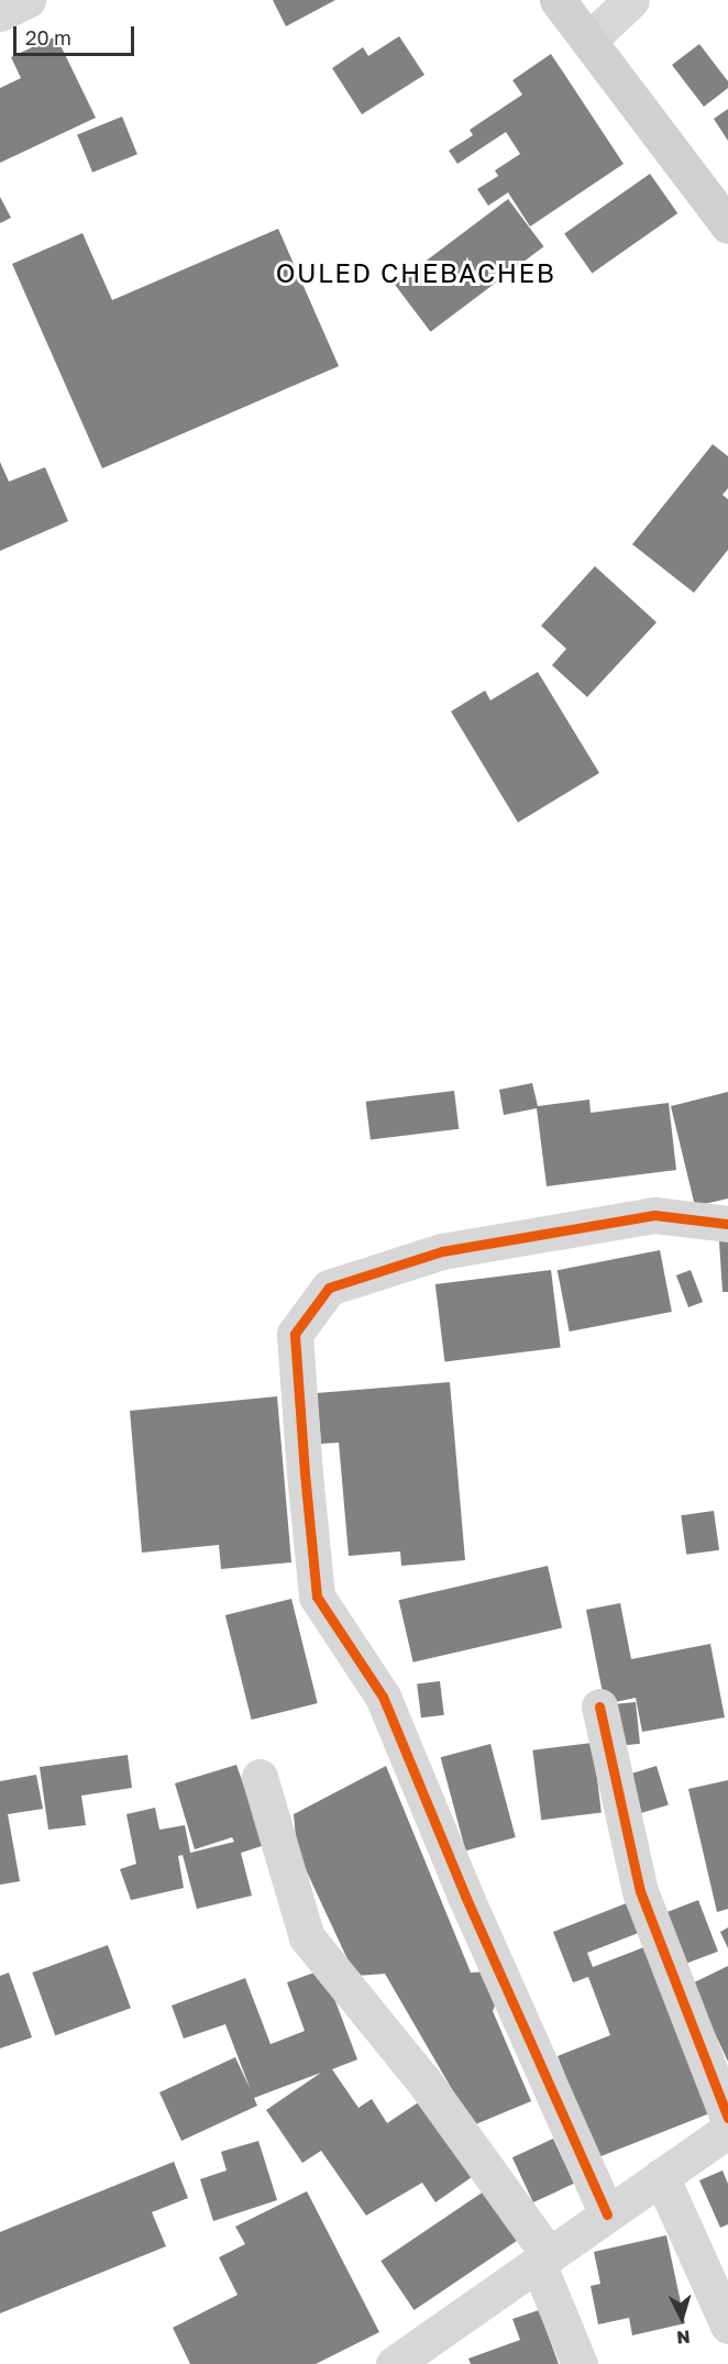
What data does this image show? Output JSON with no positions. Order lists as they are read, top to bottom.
{
  "districts": ["OULED CHEBACHEB"],
  "scale_bar": "20 m",
  "north": "bottom"
}
